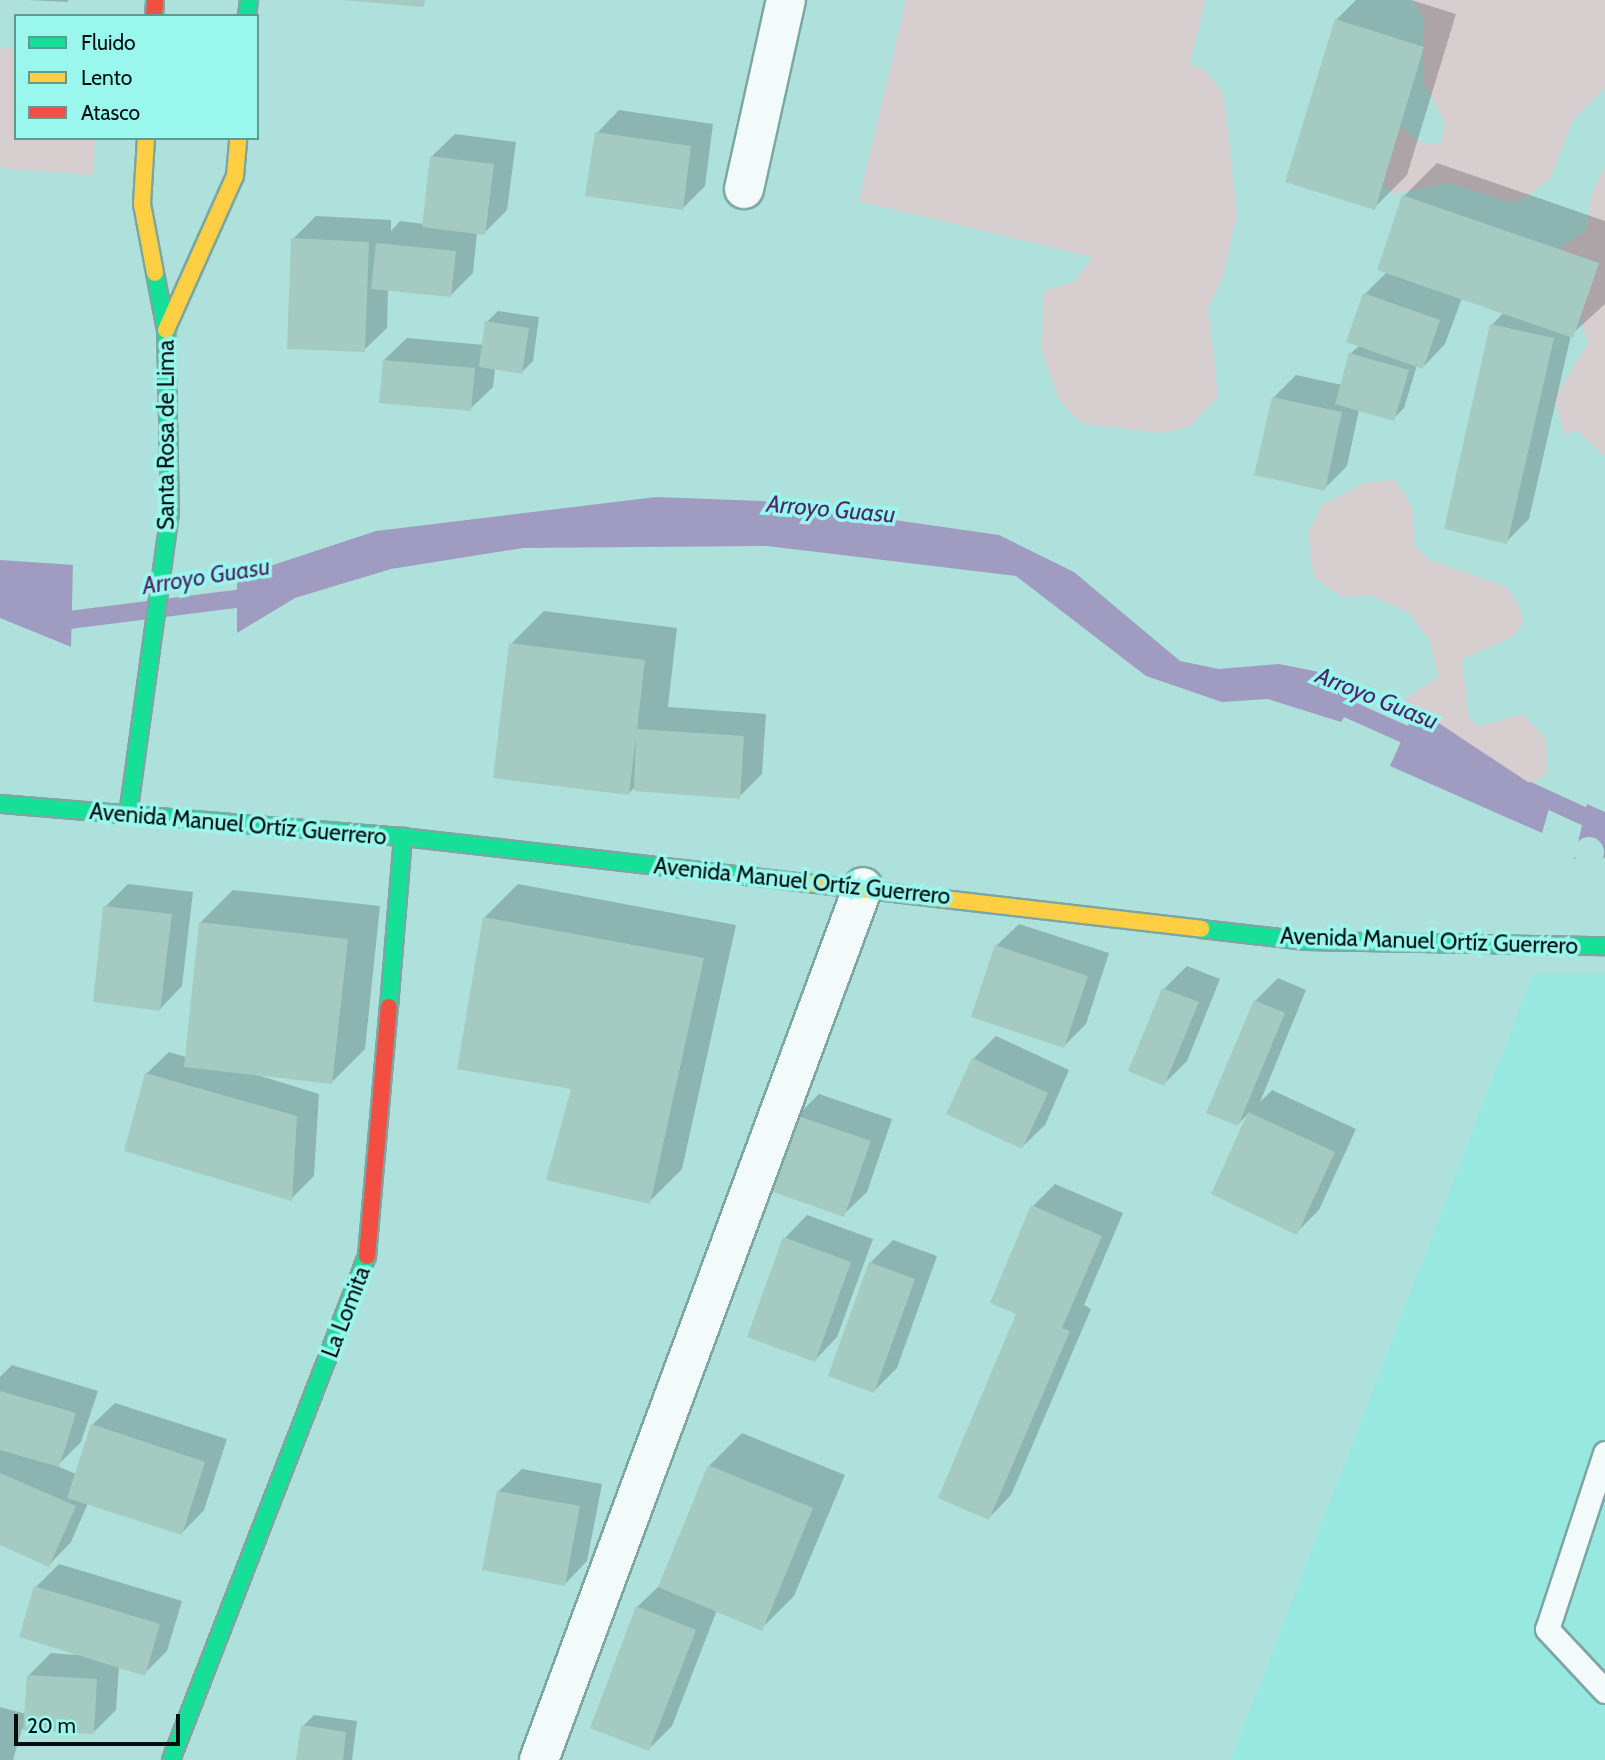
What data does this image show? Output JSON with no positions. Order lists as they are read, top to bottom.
{
  "streets": {
    "street": ["Santa Rosa de Lima", "Avenida Manuel Ortíz Guerrero", "La Lomita"]
  },
  "crossings": [
    ["Santa Rosa de Lima", "Avenida Manuel Ortíz Guerrero"],
    ["Avenida Manuel Ortíz Guerrero", "La Lomita"]
  ],
  "water": ["Arroyo Guasu"],
  "legend": ["Fluido", "Lento", "Atasco"],
  "scale_bar": "20 m"
}
